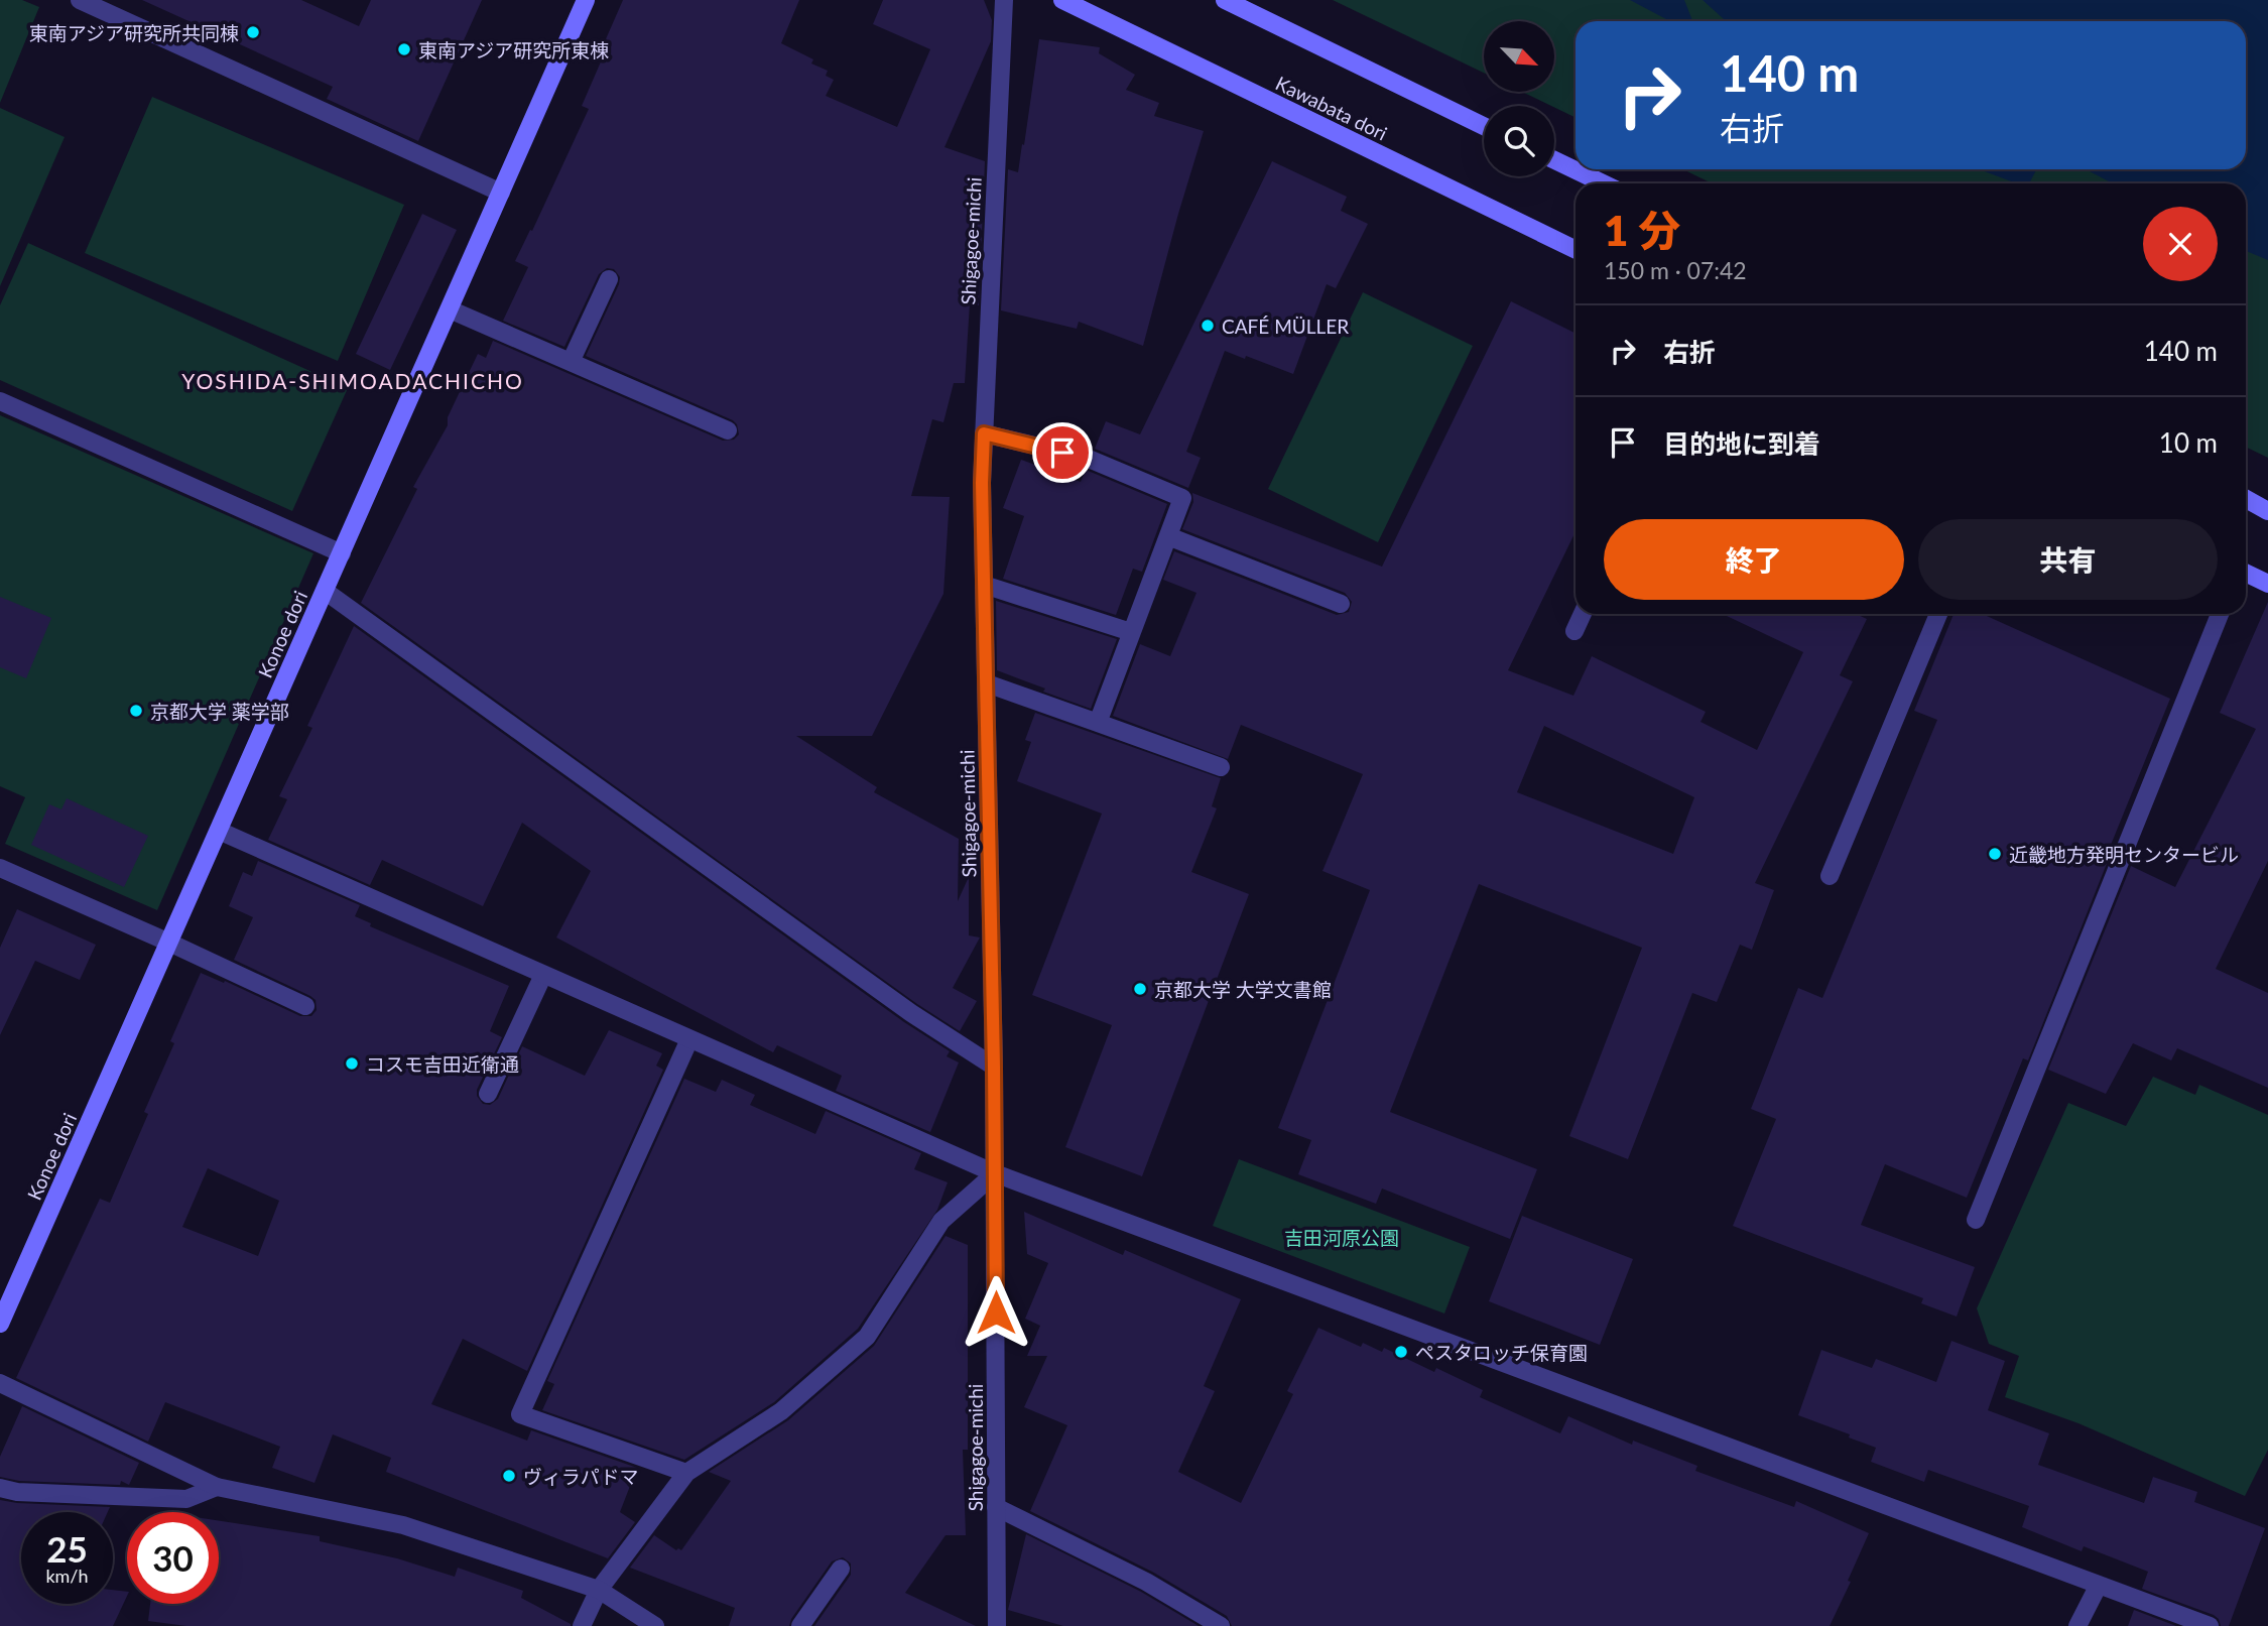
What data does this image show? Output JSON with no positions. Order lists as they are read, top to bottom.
{
  "streets": {
    "street": ["Kawabata dori", "Shigagoe-michi", "Konoe dori"]
  },
  "districts": ["YOSHIDA-SHIMOADACHICHO"],
  "parks": ["吉田河原公園"],
  "places": [
    "東南アジア研究所共同棟",
    "東南アジア研究所東棟",
    "CAFÉ MÜLLER",
    "京都大学 薬学部",
    "近畿地方発明センタービル",
    "京都大学 大学文書館",
    "コスモ吉田近衛通",
    "ペスタロッチ保育園",
    "ヴィラパドマ"
  ],
  "north": "bottom right",
  "page": {
    "turn": ["140 m", "右折"],
    "heading": ["1 分", "150 m · 07:42"],
    "list": [
      {
        "name": "右折",
        "value": "140 m"
      },
      {
        "name": "目的地に到着",
        "value": "10 m"
      }
    ],
    "buttons": ["終了", "共有"],
    "speed": "25 km/h",
    "limit": "30"
  }
}
